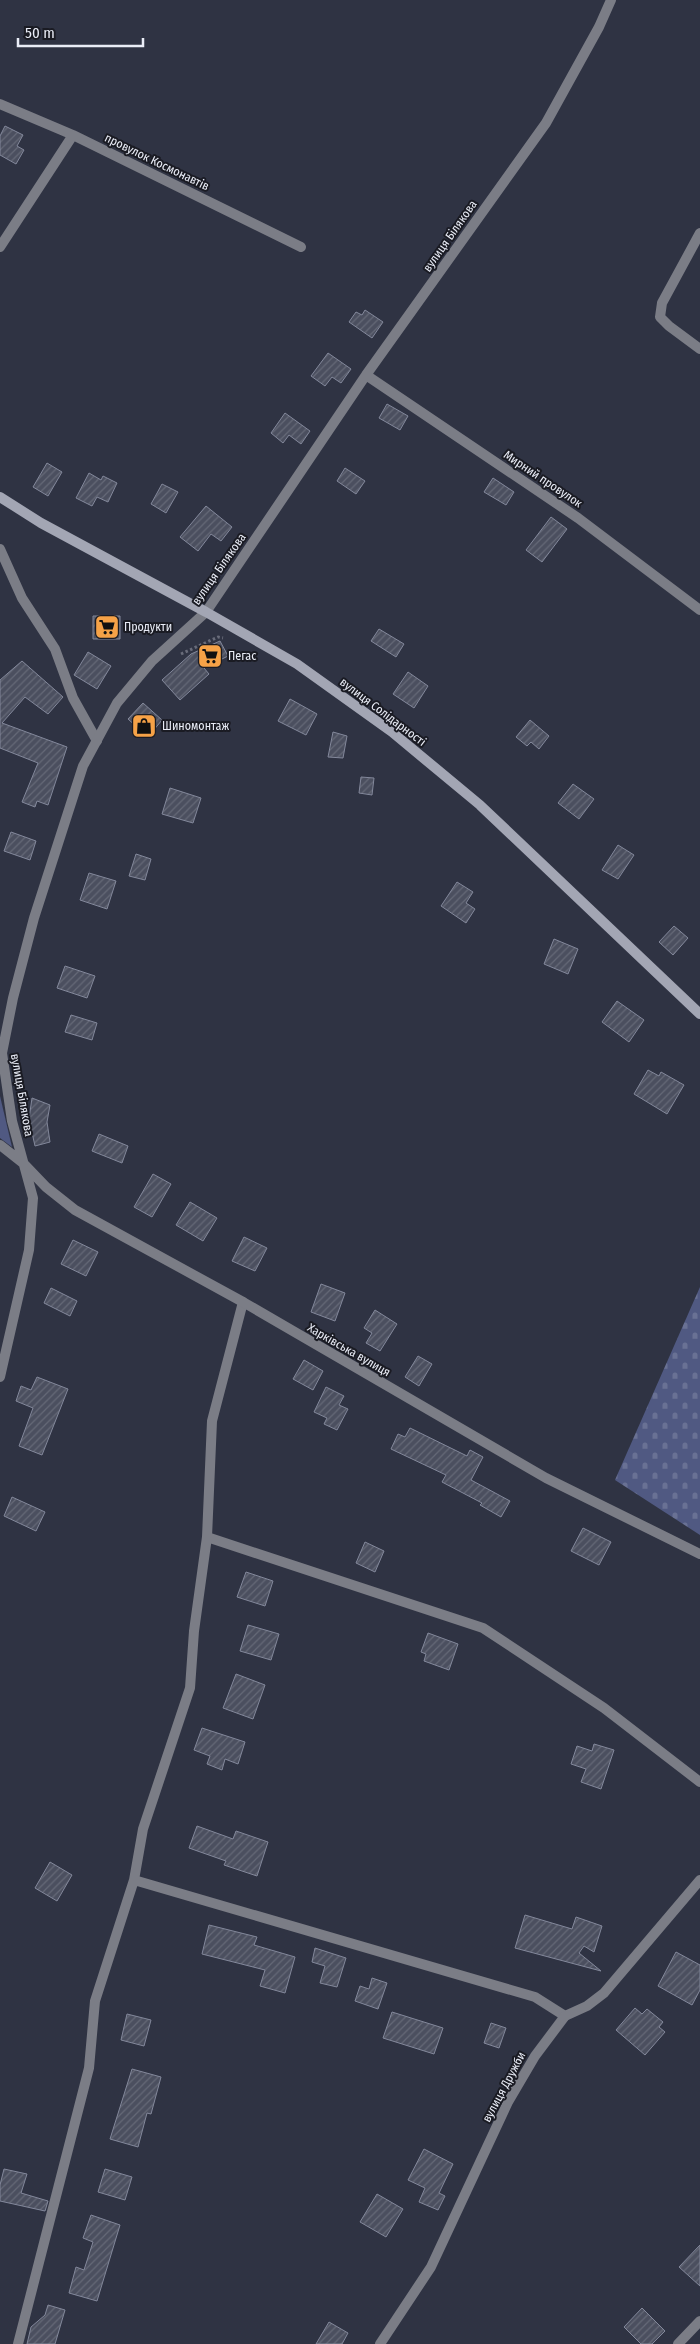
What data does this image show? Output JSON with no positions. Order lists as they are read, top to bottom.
{
  "streets": {
    "main road": ["вулиця Солідарності"],
    "street": [
      "провулок Космонавтів",
      "вулиця Білякова",
      "Мирний провулок",
      "Харківська вулиця",
      "вулиця Дружби"
    ]
  },
  "crossings": [
    ["вулиця Білякова", "Мирний провулок"],
    ["вулиця Білякова", "вулиця Солідарності"],
    ["вулиця Білякова", "Харківська вулиця"]
  ],
  "places": {
    "supermarket": ["Продукти", "Пегас"],
    "shop": ["Шиномонтаж"]
  },
  "scale_bar": "50 m"
}
